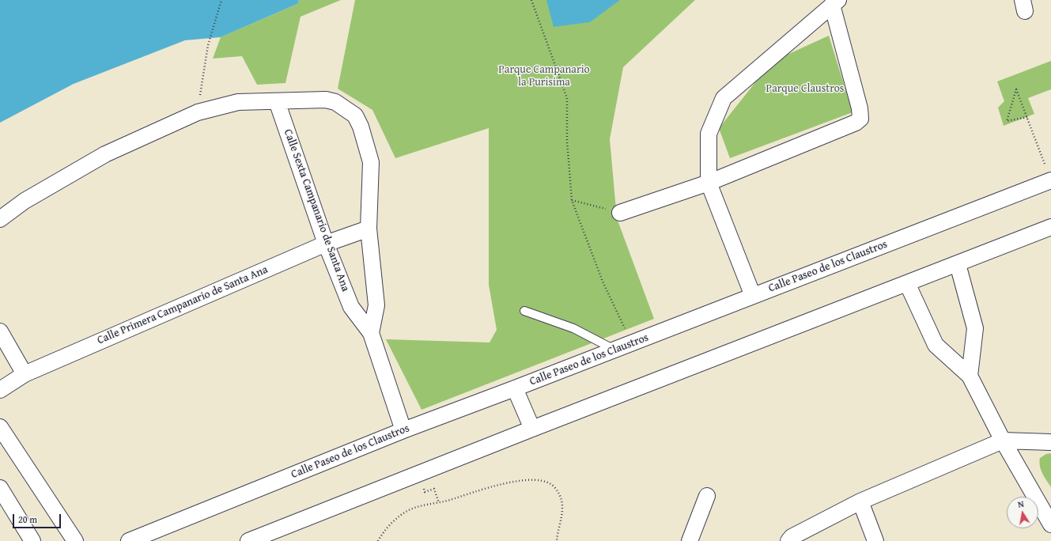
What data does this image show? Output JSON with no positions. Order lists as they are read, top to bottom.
{
  "streets": {
    "street": ["Calle Sexta Campanario de Santa Ana", "Calle Paseo de los Claustros", "Calle Primera Campanario de Santa Ana"]
  },
  "crossings": [
    ["Calle Sexta Campanario de Santa Ana", "Calle Primera Campanario de Santa Ana"]
  ],
  "parks": ["Parque Campanario la Purisima", "Parque Claustros"],
  "scale_bar": "20 m",
  "north": "top"
}
